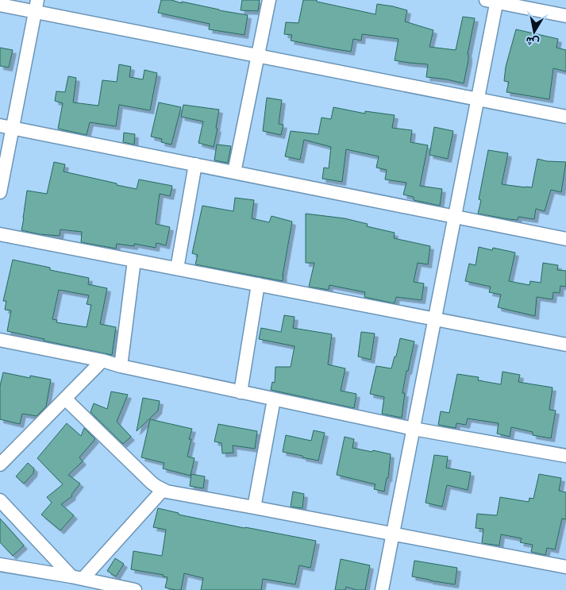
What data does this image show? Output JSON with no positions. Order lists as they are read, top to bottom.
{
  "north": "bottom"
}
